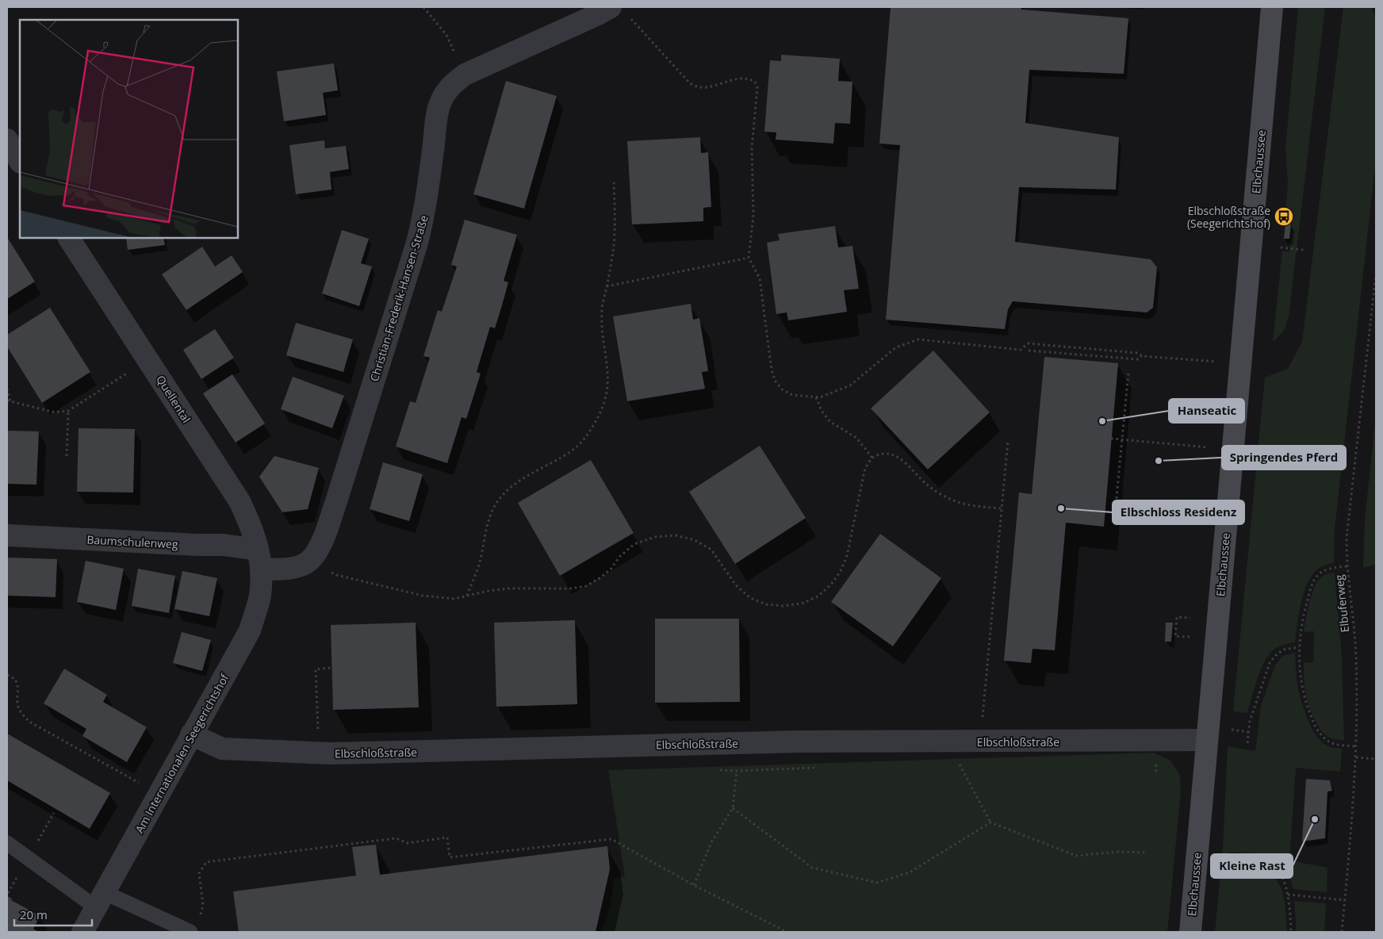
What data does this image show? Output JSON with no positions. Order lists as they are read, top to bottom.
{
  "streets": {
    "main road": ["Elbchaussee"],
    "street": [
      "Christian-Frederik-Hansen-Straße",
      "Quellental",
      "Baumschulenweg",
      "Elbschloßstraße",
      "Am Internationalen Seegerichtshof"
    ],
    "path": ["Elbuferweg"]
  },
  "crossings": [
    ["Elbchaussee", "Elbschloßstraße"],
    ["Christian-Frederik-Hansen-Straße", "Quellental"],
    ["Christian-Frederik-Hansen-Straße", "Baumschulenweg"],
    ["Christian-Frederik-Hansen-Straße", "Am Internationalen Seegerichtshof"],
    ["Quellental", "Baumschulenweg"],
    ["Quellental", "Am Internationalen Seegerichtshof"],
    ["Baumschulenweg", "Am Internationalen Seegerichtshof"],
    ["Elbschloßstraße", "Am Internationalen Seegerichtshof"]
  ],
  "places": {
    "bus stop": ["Elbschloßstraße (Seegerichtshof)"],
    "other": [
      "Hanseatic",
      "Springendes Pferd",
      "Elbschloss Residenz",
      "Kleine Rast"
    ]
  },
  "scale_bar": "20 m"
}
